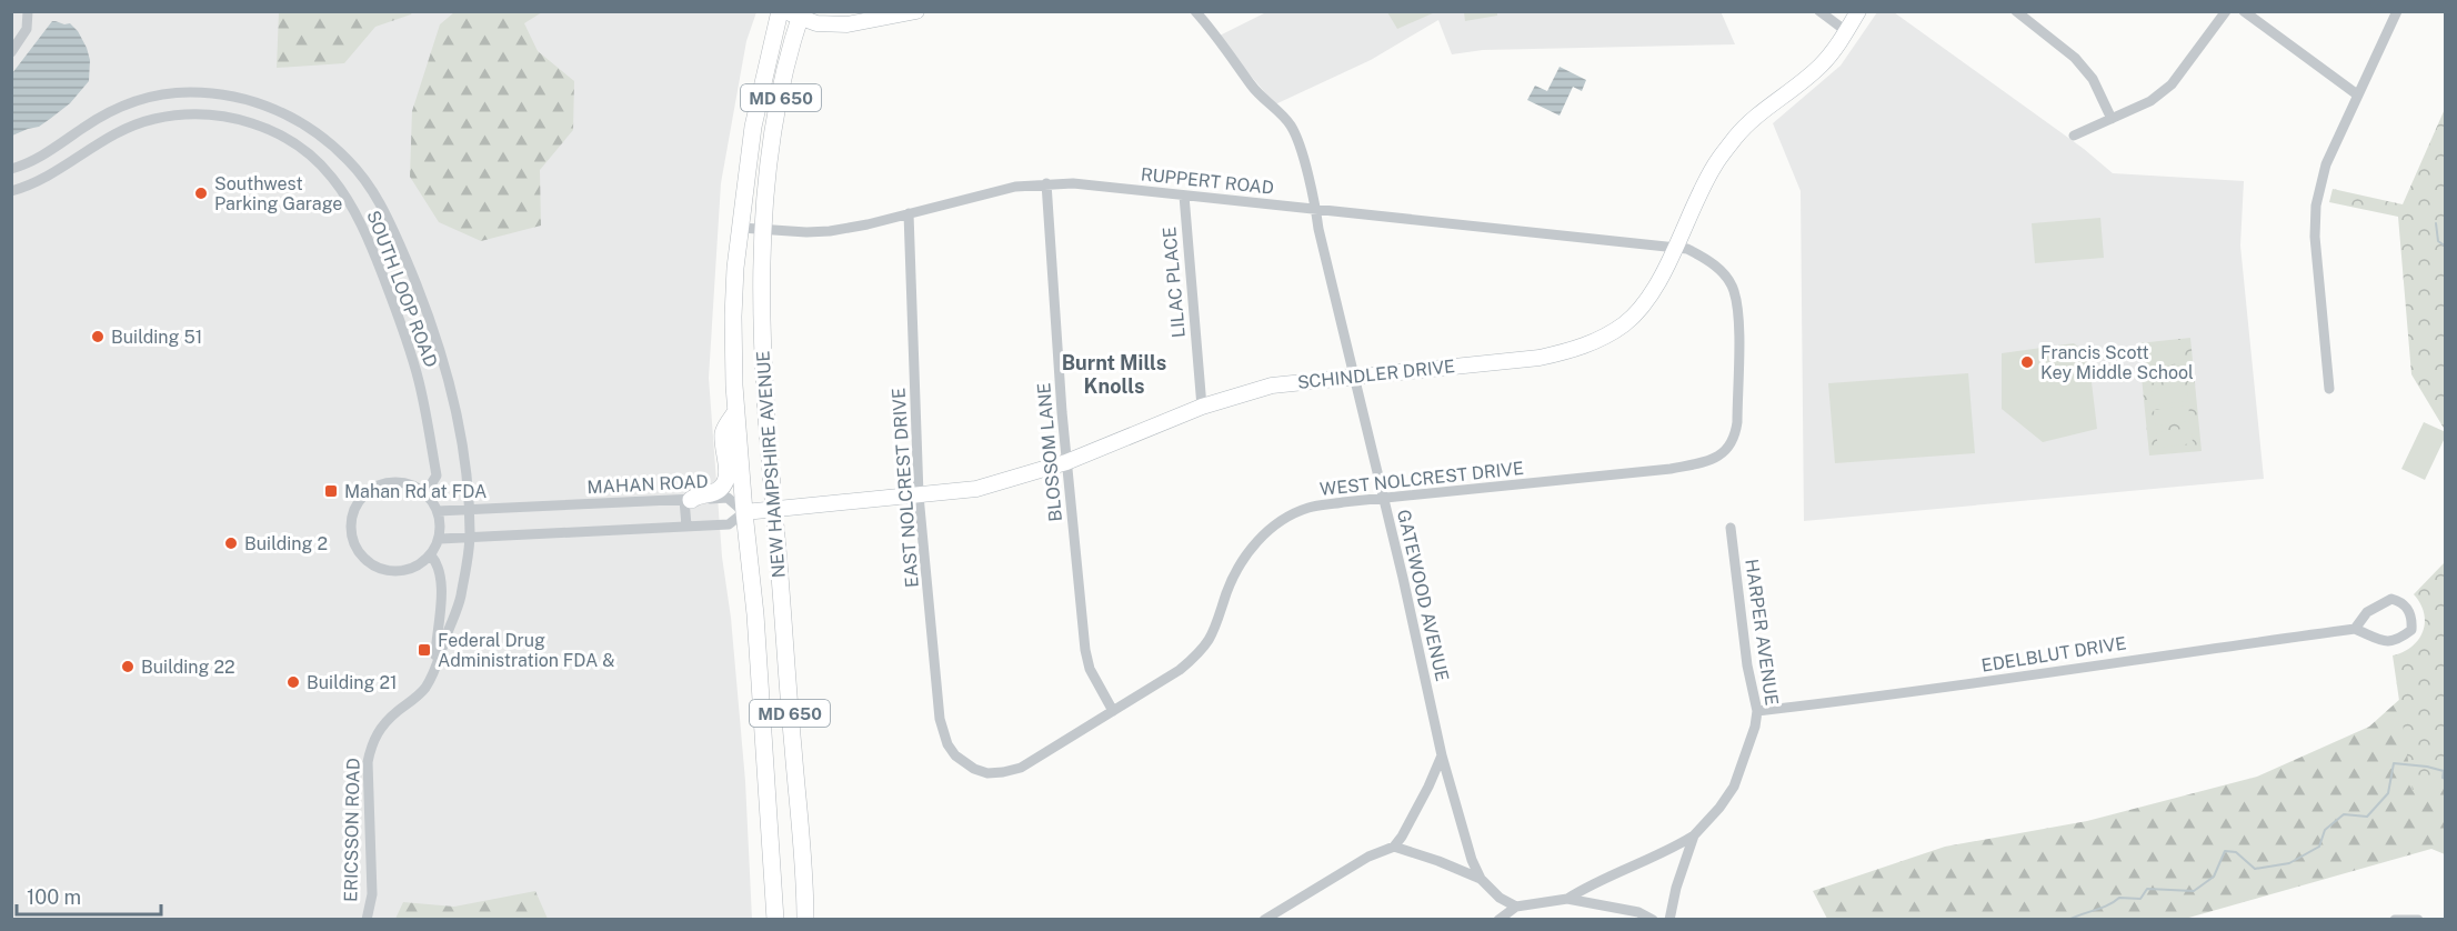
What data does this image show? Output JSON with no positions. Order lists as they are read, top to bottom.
{
  "streets": {
    "main road": ["MD 650", "NEW HAMPSHIRE AVENUE"],
    "street": [
      "RUPPERT ROAD",
      "LILAC PLACE",
      "SOUTH LOOP ROAD",
      "SCHINDLER DRIVE",
      "BLOSSOM LANE",
      "WEST NOLCREST DRIVE",
      "MAHAN ROAD",
      "EAST NOLCREST DRIVE",
      "GATEWOOD AVENUE",
      "HARPER AVENUE",
      "EDELBLUT DRIVE",
      "ERICSSON ROAD"
    ]
  },
  "crossings": [
    ["RUPPERT ROAD", "LILAC PLACE"],
    ["RUPPERT ROAD", "SCHINDLER DRIVE"],
    ["RUPPERT ROAD", "BLOSSOM LANE"],
    ["RUPPERT ROAD", "NEW HAMPSHIRE AVENUE"],
    ["RUPPERT ROAD", "WEST NOLCREST DRIVE"],
    ["RUPPERT ROAD", "EAST NOLCREST DRIVE"],
    ["RUPPERT ROAD", "GATEWOOD AVENUE"],
    ["LILAC PLACE", "SCHINDLER DRIVE"],
    ["SOUTH LOOP ROAD", "MAHAN ROAD"],
    ["SCHINDLER DRIVE", "BLOSSOM LANE"],
    ["SCHINDLER DRIVE", "NEW HAMPSHIRE AVENUE"],
    ["SCHINDLER DRIVE", "WEST NOLCREST DRIVE"],
    ["SCHINDLER DRIVE", "MAHAN ROAD"],
    ["SCHINDLER DRIVE", "EAST NOLCREST DRIVE"],
    ["SCHINDLER DRIVE", "GATEWOOD AVENUE"],
    ["BLOSSOM LANE", "WEST NOLCREST DRIVE"],
    ["NEW HAMPSHIRE AVENUE", "MAHAN ROAD"],
    ["WEST NOLCREST DRIVE", "EAST NOLCREST DRIVE"],
    ["WEST NOLCREST DRIVE", "GATEWOOD AVENUE"],
    ["HARPER AVENUE", "EDELBLUT DRIVE"]
  ],
  "districts": ["Burnt Mills Knolls"],
  "places": {
    "other": [
      "Southwest Parking Garage",
      "Building 51",
      "Francis Scott Key Middle School",
      "Building 2",
      "Building 22",
      "Building 21"
    ],
    "transit": ["Mahan Rd at FDA", "Federal Drug Administration FDA &"]
  },
  "scale_bar": "100 m"
}
